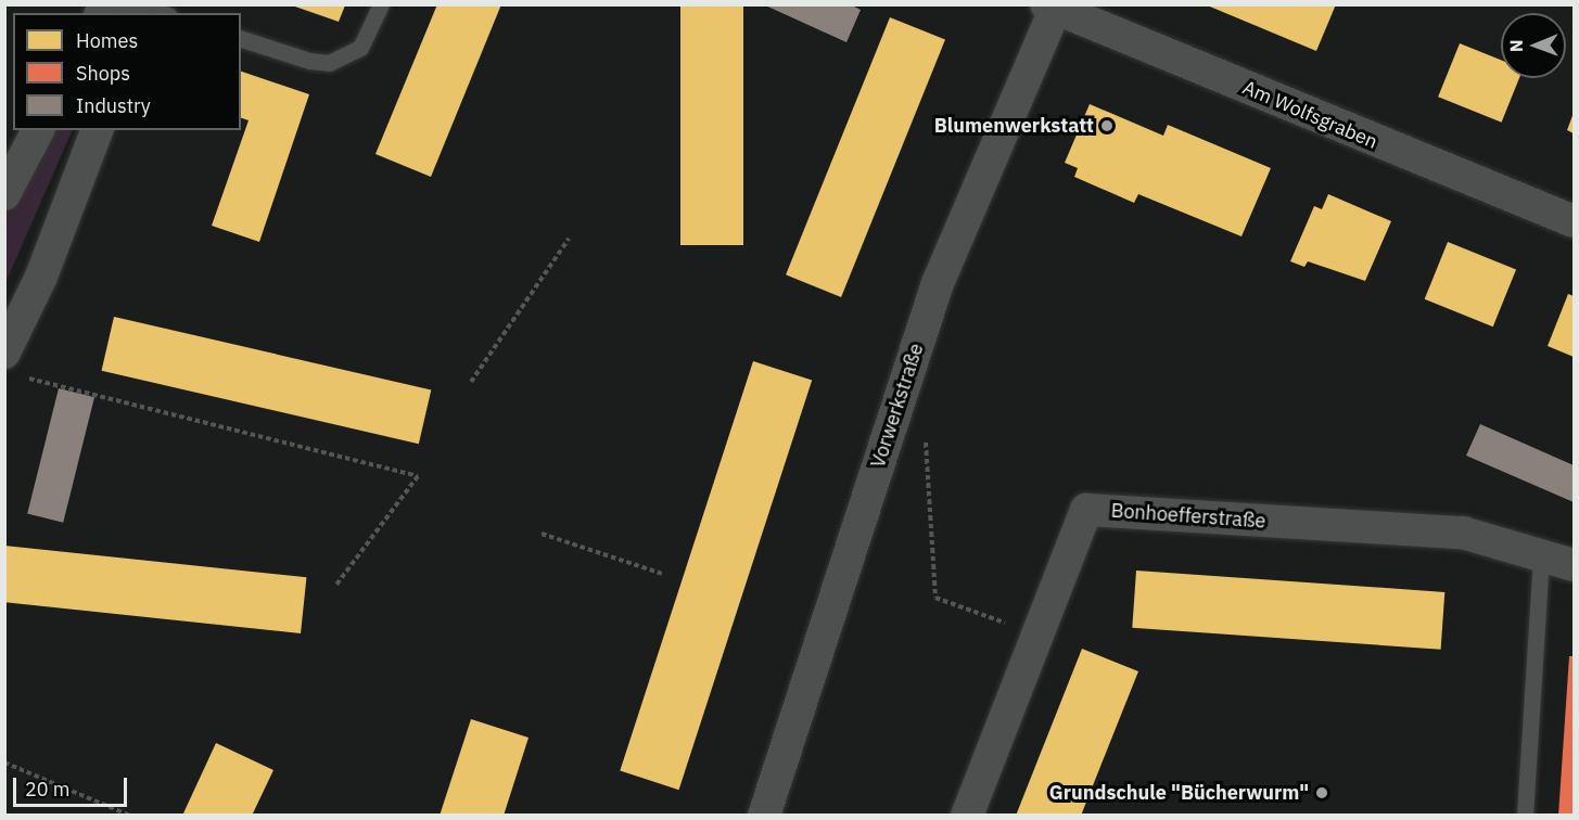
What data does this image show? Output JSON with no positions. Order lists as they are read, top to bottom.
{
  "streets": {
    "street": ["Am Wolfsgraben", "Vorwerkstraße", "Bonhoefferstraße"]
  },
  "crossings": [
    ["Am Wolfsgraben", "Vorwerkstraße"]
  ],
  "places": ["Blumenwerkstatt", "Grundschule \"Bücherwurm\""],
  "legend": ["Homes", "Shops", "Industry"],
  "scale_bar": "20 m",
  "north": "left"
}
